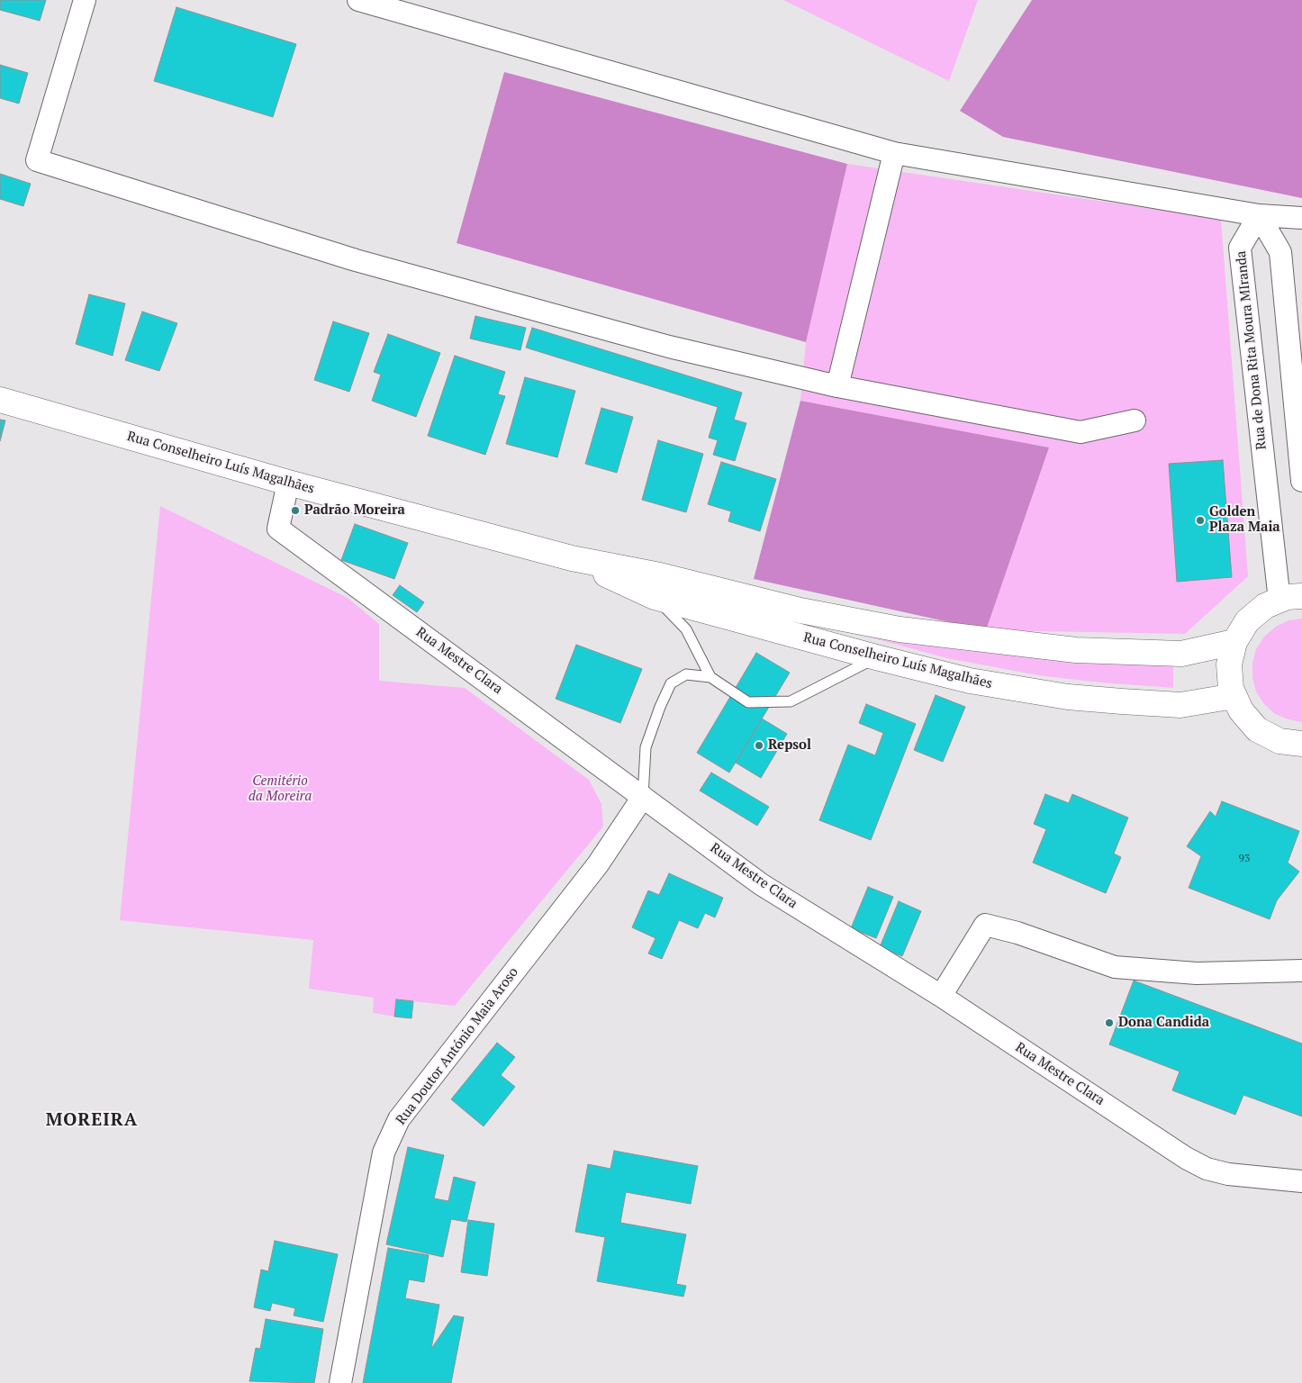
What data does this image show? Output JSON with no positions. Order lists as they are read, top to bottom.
{
  "streets": {
    "main road": ["Rua Conselheiro Luís Magalhães"],
    "street": ["Rua de Dona Rita Moura MIranda", "Rua Mestre Clara", "Rua Doutor António Maia Aroso"]
  },
  "crossings": [
    ["Rua Conselheiro Luís Magalhães", "Rua Mestre Clara"],
    ["Rua Mestre Clara", "Rua Doutor António Maia Aroso"]
  ],
  "districts": ["MOREIRA"],
  "parks": ["Cemitério da Moreira"],
  "places": [
    "Padrão Moreira",
    "Golden Plaza Maia",
    "Repsol",
    "Dona Candida"
  ],
  "house_numbers": ["93"]
}
